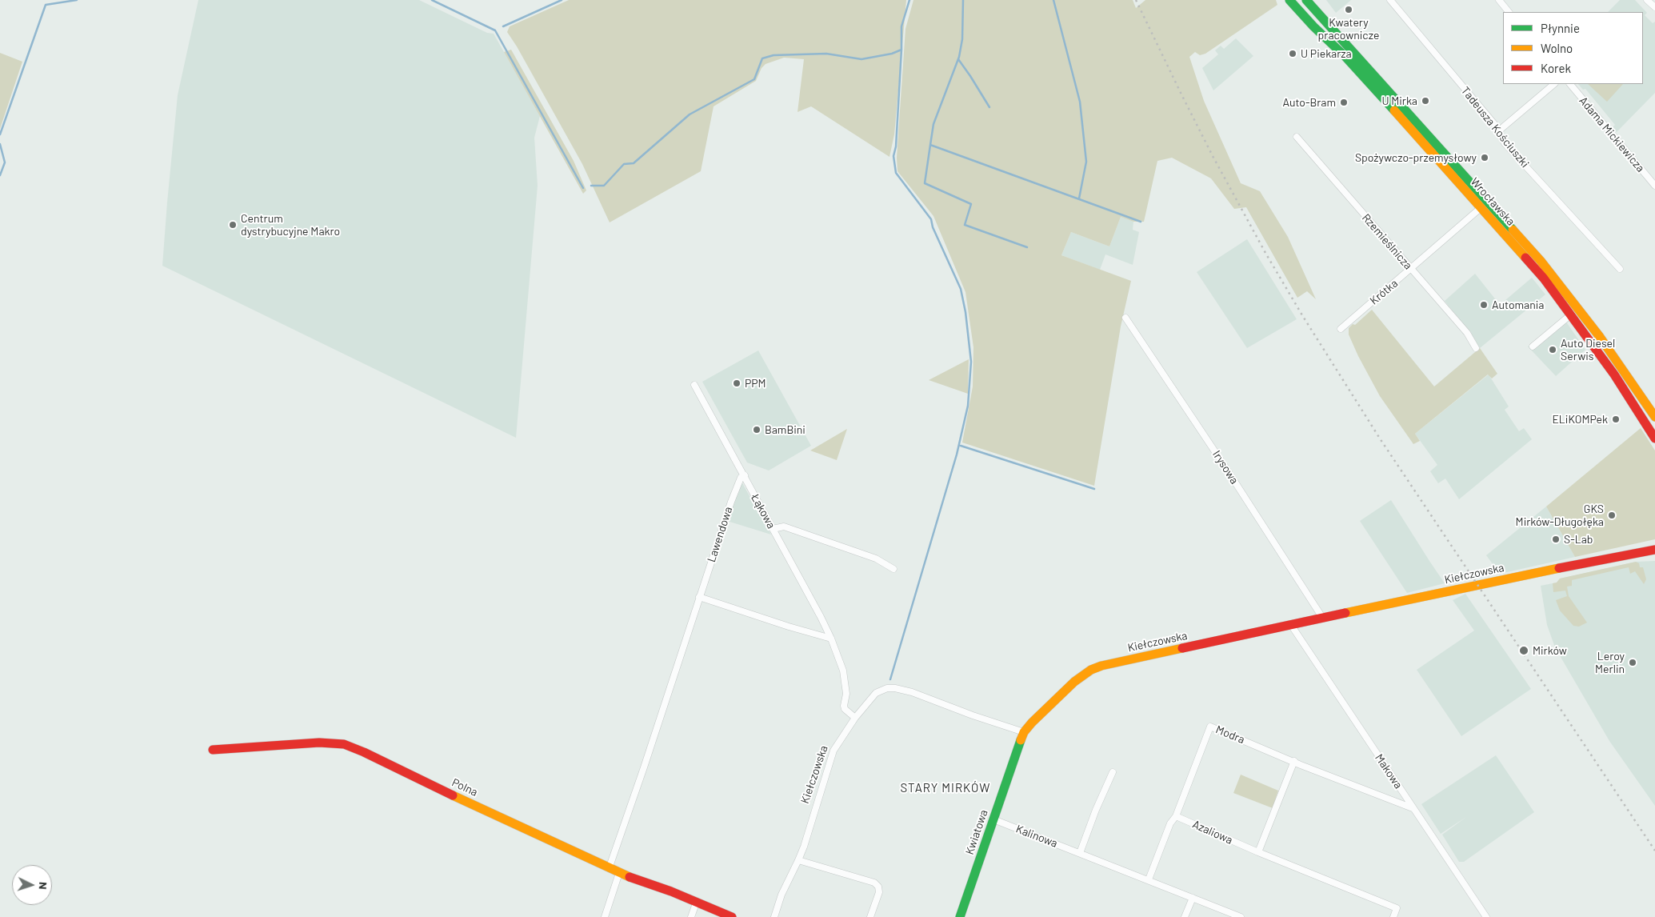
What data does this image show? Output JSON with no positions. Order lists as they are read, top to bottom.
{
  "streets": {
    "street": [
      "Tadeusza Kościuszki",
      "Adama Mickiewicza",
      "Wrocławska",
      "Rzemieślnicza",
      "Krótka",
      "Irysowa",
      "Łąkowa",
      "Lawendowa",
      "Kiełczowska",
      "Modra",
      "Makowa",
      "Polna",
      "Kwiatowa",
      "Azaliowa",
      "Kalinowa"
    ]
  },
  "crossings": [
    ["Wrocławska", "Krótka"],
    ["Rzemieślnicza", "Krótka"],
    ["Irysowa", "Kiełczowska"],
    ["Łąkowa", "Lawendowa"],
    ["Łąkowa", "Kiełczowska"],
    ["Lawendowa", "Polna"],
    ["Kiełczowska", "Makowa"],
    ["Kiełczowska", "Kwiatowa"],
    ["Modra", "Makowa"],
    ["Modra", "Azaliowa"],
    ["Kwiatowa", "Kalinowa"]
  ],
  "districts": ["STARY MIRKÓW"],
  "places": [
    "Kwatery pracownicze",
    "U Piekarza",
    "U Mirka",
    "Auto-Bram",
    "Spożywczo-przemysłowy",
    "Centrum dystrybucyjne Makro",
    "Automania",
    "Auto Diesel Serwis",
    "PPM",
    "ELiKOMPek",
    "BamBini",
    "GKS Mirków-Długołęka",
    "S-Lab",
    "Mirków",
    "Leroy Merlin"
  ],
  "legend": ["Płynnie", "Wolno", "Korek"],
  "north": "right"
}
